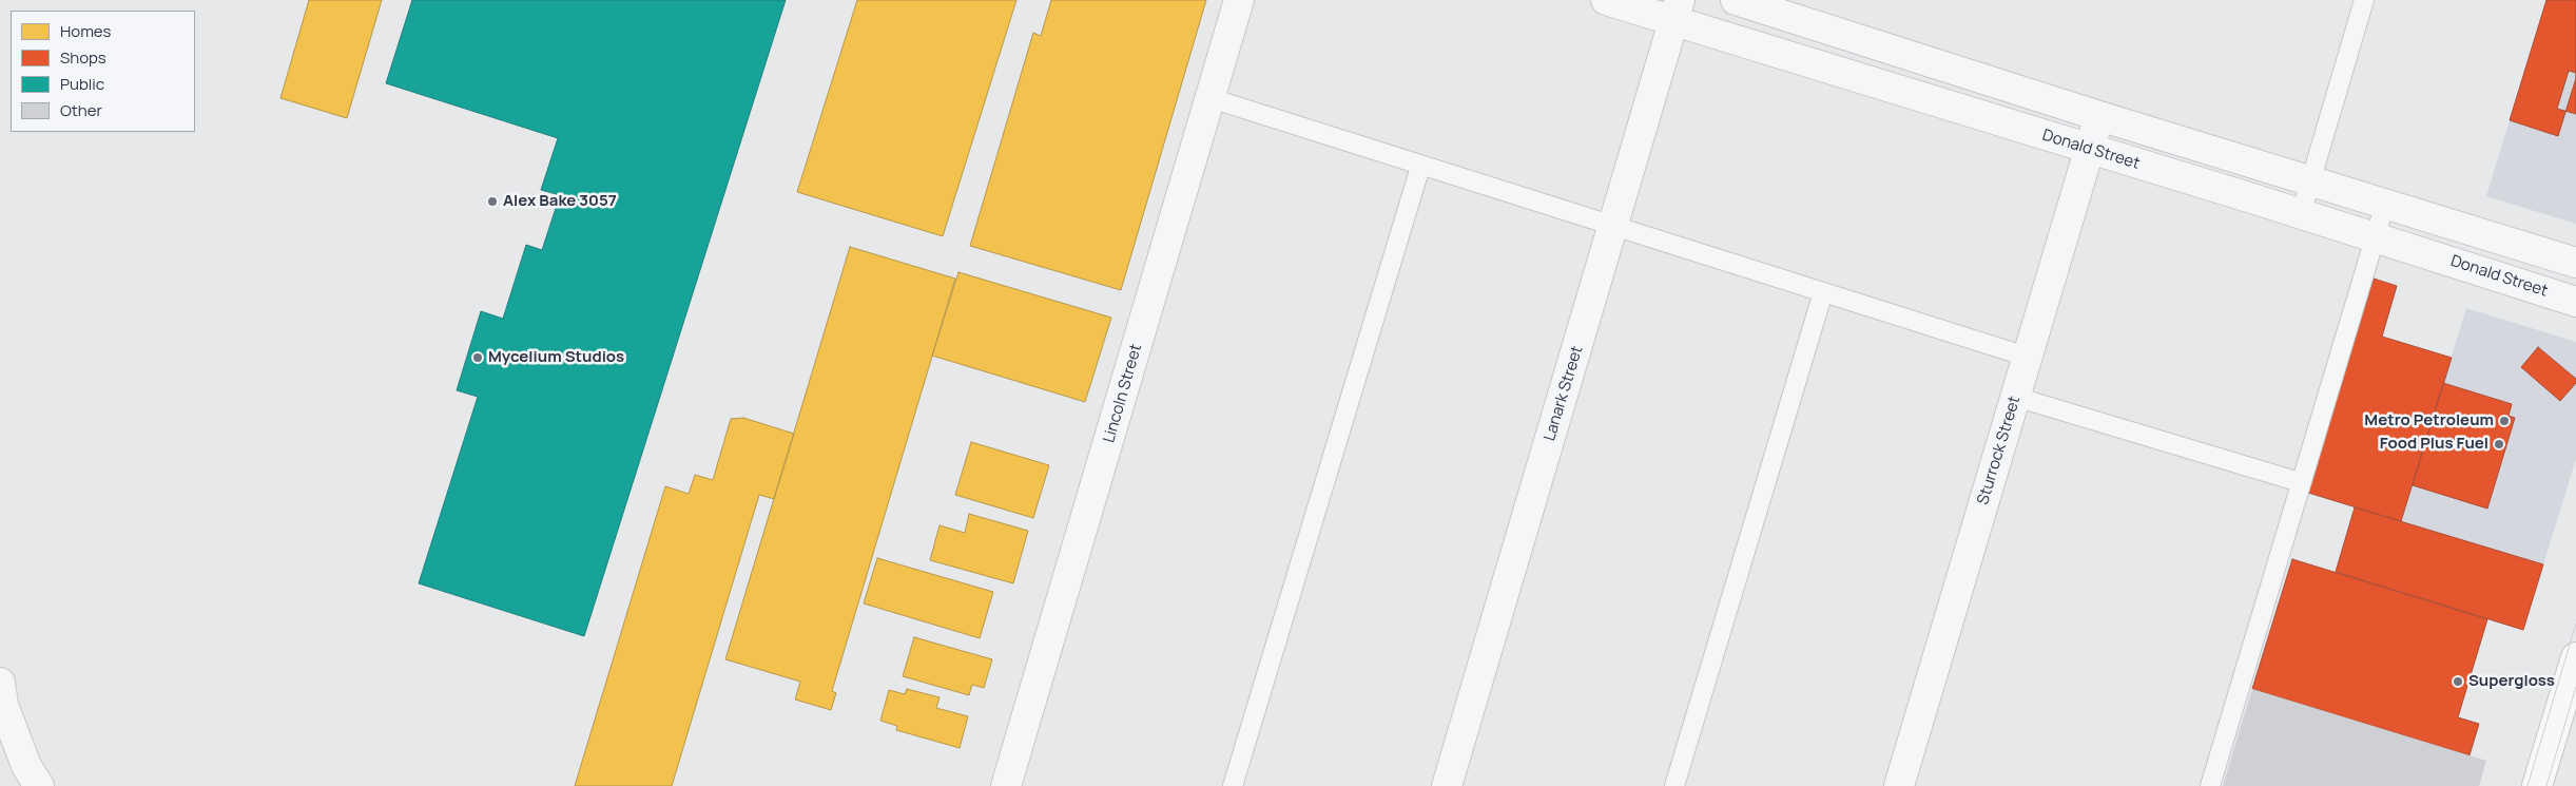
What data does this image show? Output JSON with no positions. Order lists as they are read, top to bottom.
{
  "streets": {
    "street": [
      "Donald Street",
      "Lincoln Street",
      "Lanark Street",
      "Sturrock Street"
    ]
  },
  "crossings": [
    ["Donald Street", "Lanark Street"],
    ["Donald Street", "Sturrock Street"]
  ],
  "places": [
    "Alex Bake 3057",
    "Mycelium Studios",
    "Metro Petroleum",
    "Food Plus Fuel",
    "Supergloss"
  ],
  "legend": [
    "Homes",
    "Shops",
    "Public",
    "Other"
  ]
}
